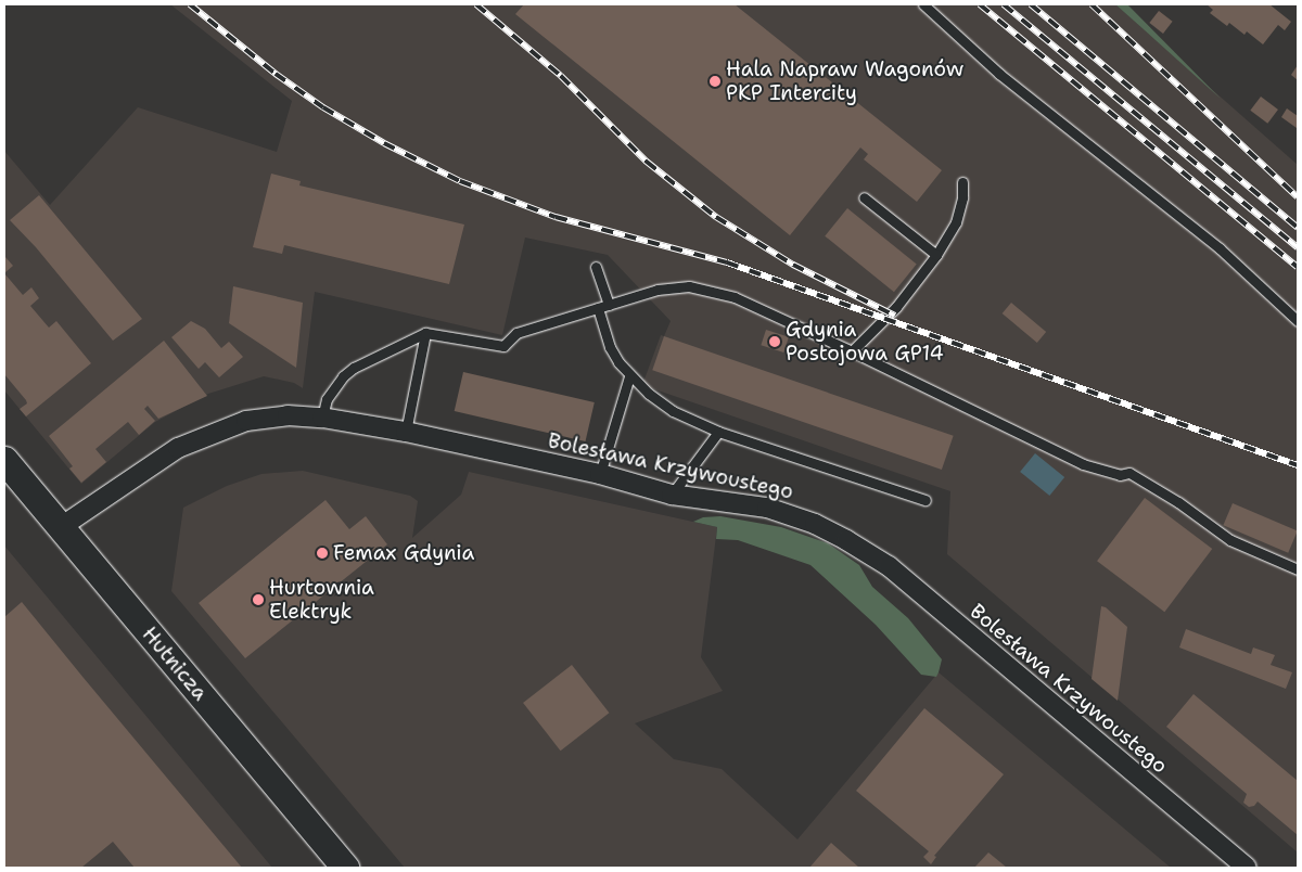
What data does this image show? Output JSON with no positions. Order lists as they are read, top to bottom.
{
  "streets": {
    "main road": ["Hutnicza"],
    "street": ["Bolesława Krzywoustego"]
  },
  "crossings": [
    ["Bolesława Krzywoustego", "Hutnicza"]
  ],
  "places": [
    "Hala Napraw Wagonów PKP Intercity",
    "Gdynia Postojowa GP14",
    "Femax Gdynia",
    "Hurtownia Elektryk"
  ]
}
